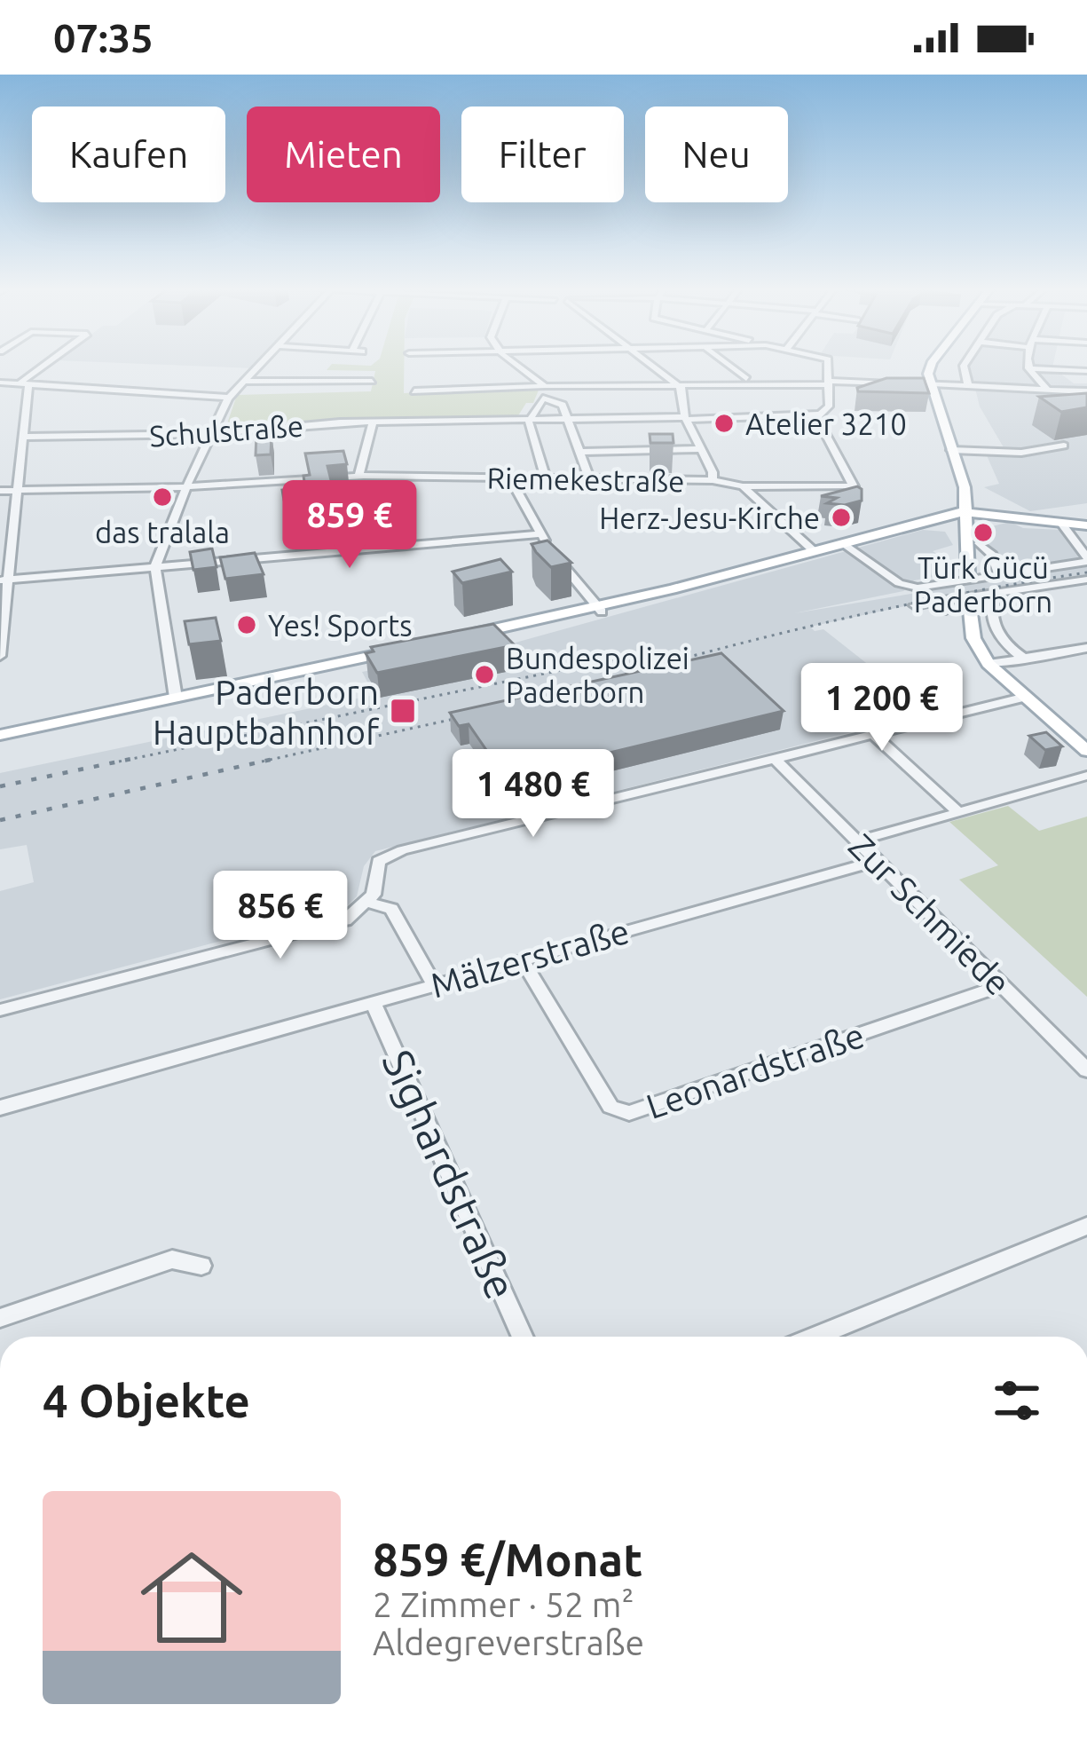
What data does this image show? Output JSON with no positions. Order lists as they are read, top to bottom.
{
  "streets": {
    "street": [
      "Schulstraße",
      "Riemekestraße",
      "Zur Schmiede",
      "Mälzerstraße",
      "Leonardstraße",
      "Sighardstraße"
    ]
  },
  "crossings": [
    ["Schulstraße", "Riemekestraße"],
    ["Zur Schmiede", "Mälzerstraße"],
    ["Zur Schmiede", "Leonardstraße"],
    ["Mälzerstraße", "Leonardstraße"],
    ["Mälzerstraße", "Sighardstraße"]
  ],
  "places": {
    "other": [
      "Atelier 3210",
      "das tralala",
      "Herz-Jesu-Kirche",
      "Türk Gücü Paderborn",
      "Yes! Sports",
      "Bundespolizei Paderborn"
    ],
    "transit": ["Paderborn Hauptbahnhof"]
  },
  "page": {
    "status": "07:35",
    "chip": [
      "Kaufen",
      "Mieten",
      "Filter",
      "Neu"
    ],
    "price": [
      "859 €",
      "1 200 €",
      "1 480 €",
      "856 €"
    ],
    "heading": "4 Objekte",
    "list": [
      {
        "name": "859 €/Monat",
        "note": "2 Zimmer · 52 m² · Aldegreverstraße"
      }
    ]
  }
}
